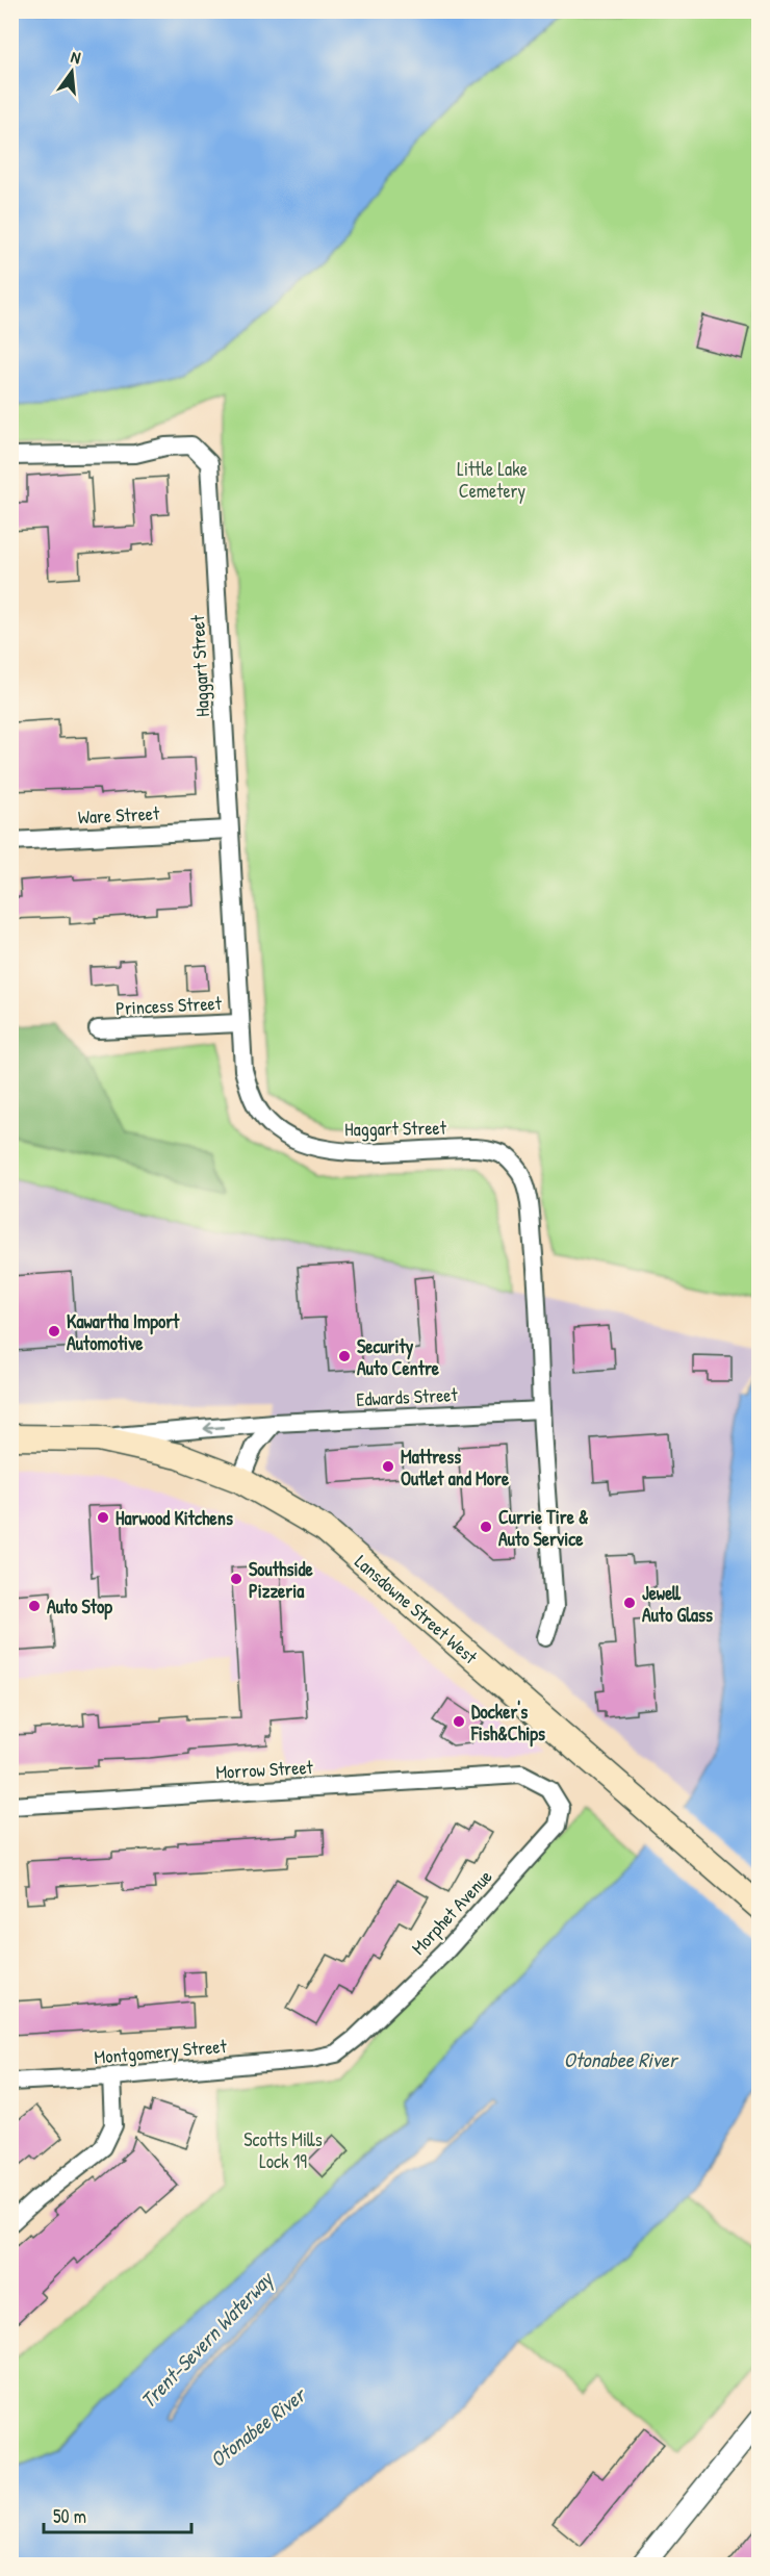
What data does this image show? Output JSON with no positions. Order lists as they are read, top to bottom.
{
  "streets": {
    "main road": ["Lansdowne Street West"],
    "street": [
      "Haggart Street",
      "Ware Street",
      "Princess Street",
      "Edwards Street",
      "Morrow Street",
      "Morphet Avenue",
      "Montgomery Street"
    ]
  },
  "crossings": [
    ["Haggart Street", "Ware Street"],
    ["Haggart Street", "Princess Street"],
    ["Haggart Street", "Edwards Street"],
    ["Edwards Street", "Lansdowne Street West"],
    ["Morrow Street", "Morphet Avenue"],
    ["Morphet Avenue", "Montgomery Street"]
  ],
  "one_way": ["Edwards Street"],
  "water": ["Otonabee River", "Trent–Severn Waterway"],
  "parks": ["Little Lake Cemetery", "Scotts Mills Lock 19"],
  "places": [
    "Kawartha Import Automotive",
    "Security Auto Centre",
    "Mattress Outlet and More",
    "Harwood Kitchens",
    "Currie Tire & Auto Service",
    "Southside Pizzeria",
    "Jewell Auto Glass",
    "Auto Stop",
    "Docker's Fish&Chips"
  ],
  "scale_bar": "50 m",
  "north": "top"
}
